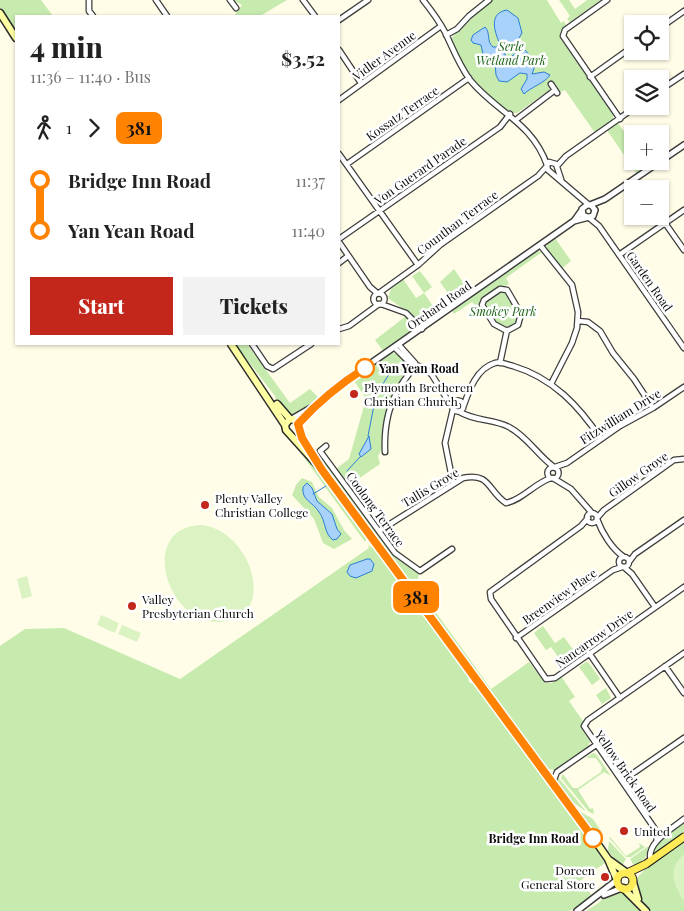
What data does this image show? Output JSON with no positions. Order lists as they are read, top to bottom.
{
  "streets": {
    "street": [
      "Vidler Avenue",
      "Kossatz Terrace",
      "Von Guerard Parade",
      "Counthan Terrace",
      "Garden Road",
      "Orchard Road",
      "Fitzwilliam Drive",
      "Gillow Grove",
      "Tallis Grove",
      "Coolong Terrace",
      "Breenview Place",
      "Nancarrow Drive",
      "Yellow Brick Road"
    ]
  },
  "crossings": [
    ["Garden Road", "Orchard Road"],
    ["Fitzwilliam Drive", "Tallis Grove"],
    ["Gillow Grove", "Nancarrow Drive"],
    ["Tallis Grove", "Coolong Terrace"],
    ["Breenview Place", "Nancarrow Drive"]
  ],
  "parks": ["Serle Wetland Park", "Smokey Park"],
  "places": [
    "Yan Yean Road",
    "Plymouth Bretheren Christian Church",
    "Plenty Valley Christian College",
    "Valley Presbyterian Church",
    "United",
    "Bridge Inn Road",
    "Doreen General Store"
  ],
  "lines": ["bus line 381"],
  "page": {
    "on_map": "381",
    "map_buttons": ["+", "−"],
    "heading": ["4 min", "11:36 – 11:40 · Bus", "$3.52"],
    "legs": ["1", "381"],
    "list": [
      {
        "name": "Bridge Inn Road",
        "value": "11:37"
      },
      {
        "name": "Yan Yean Road",
        "value": "11:40"
      }
    ],
    "buttons": ["Start", "Tickets"]
  }
}
